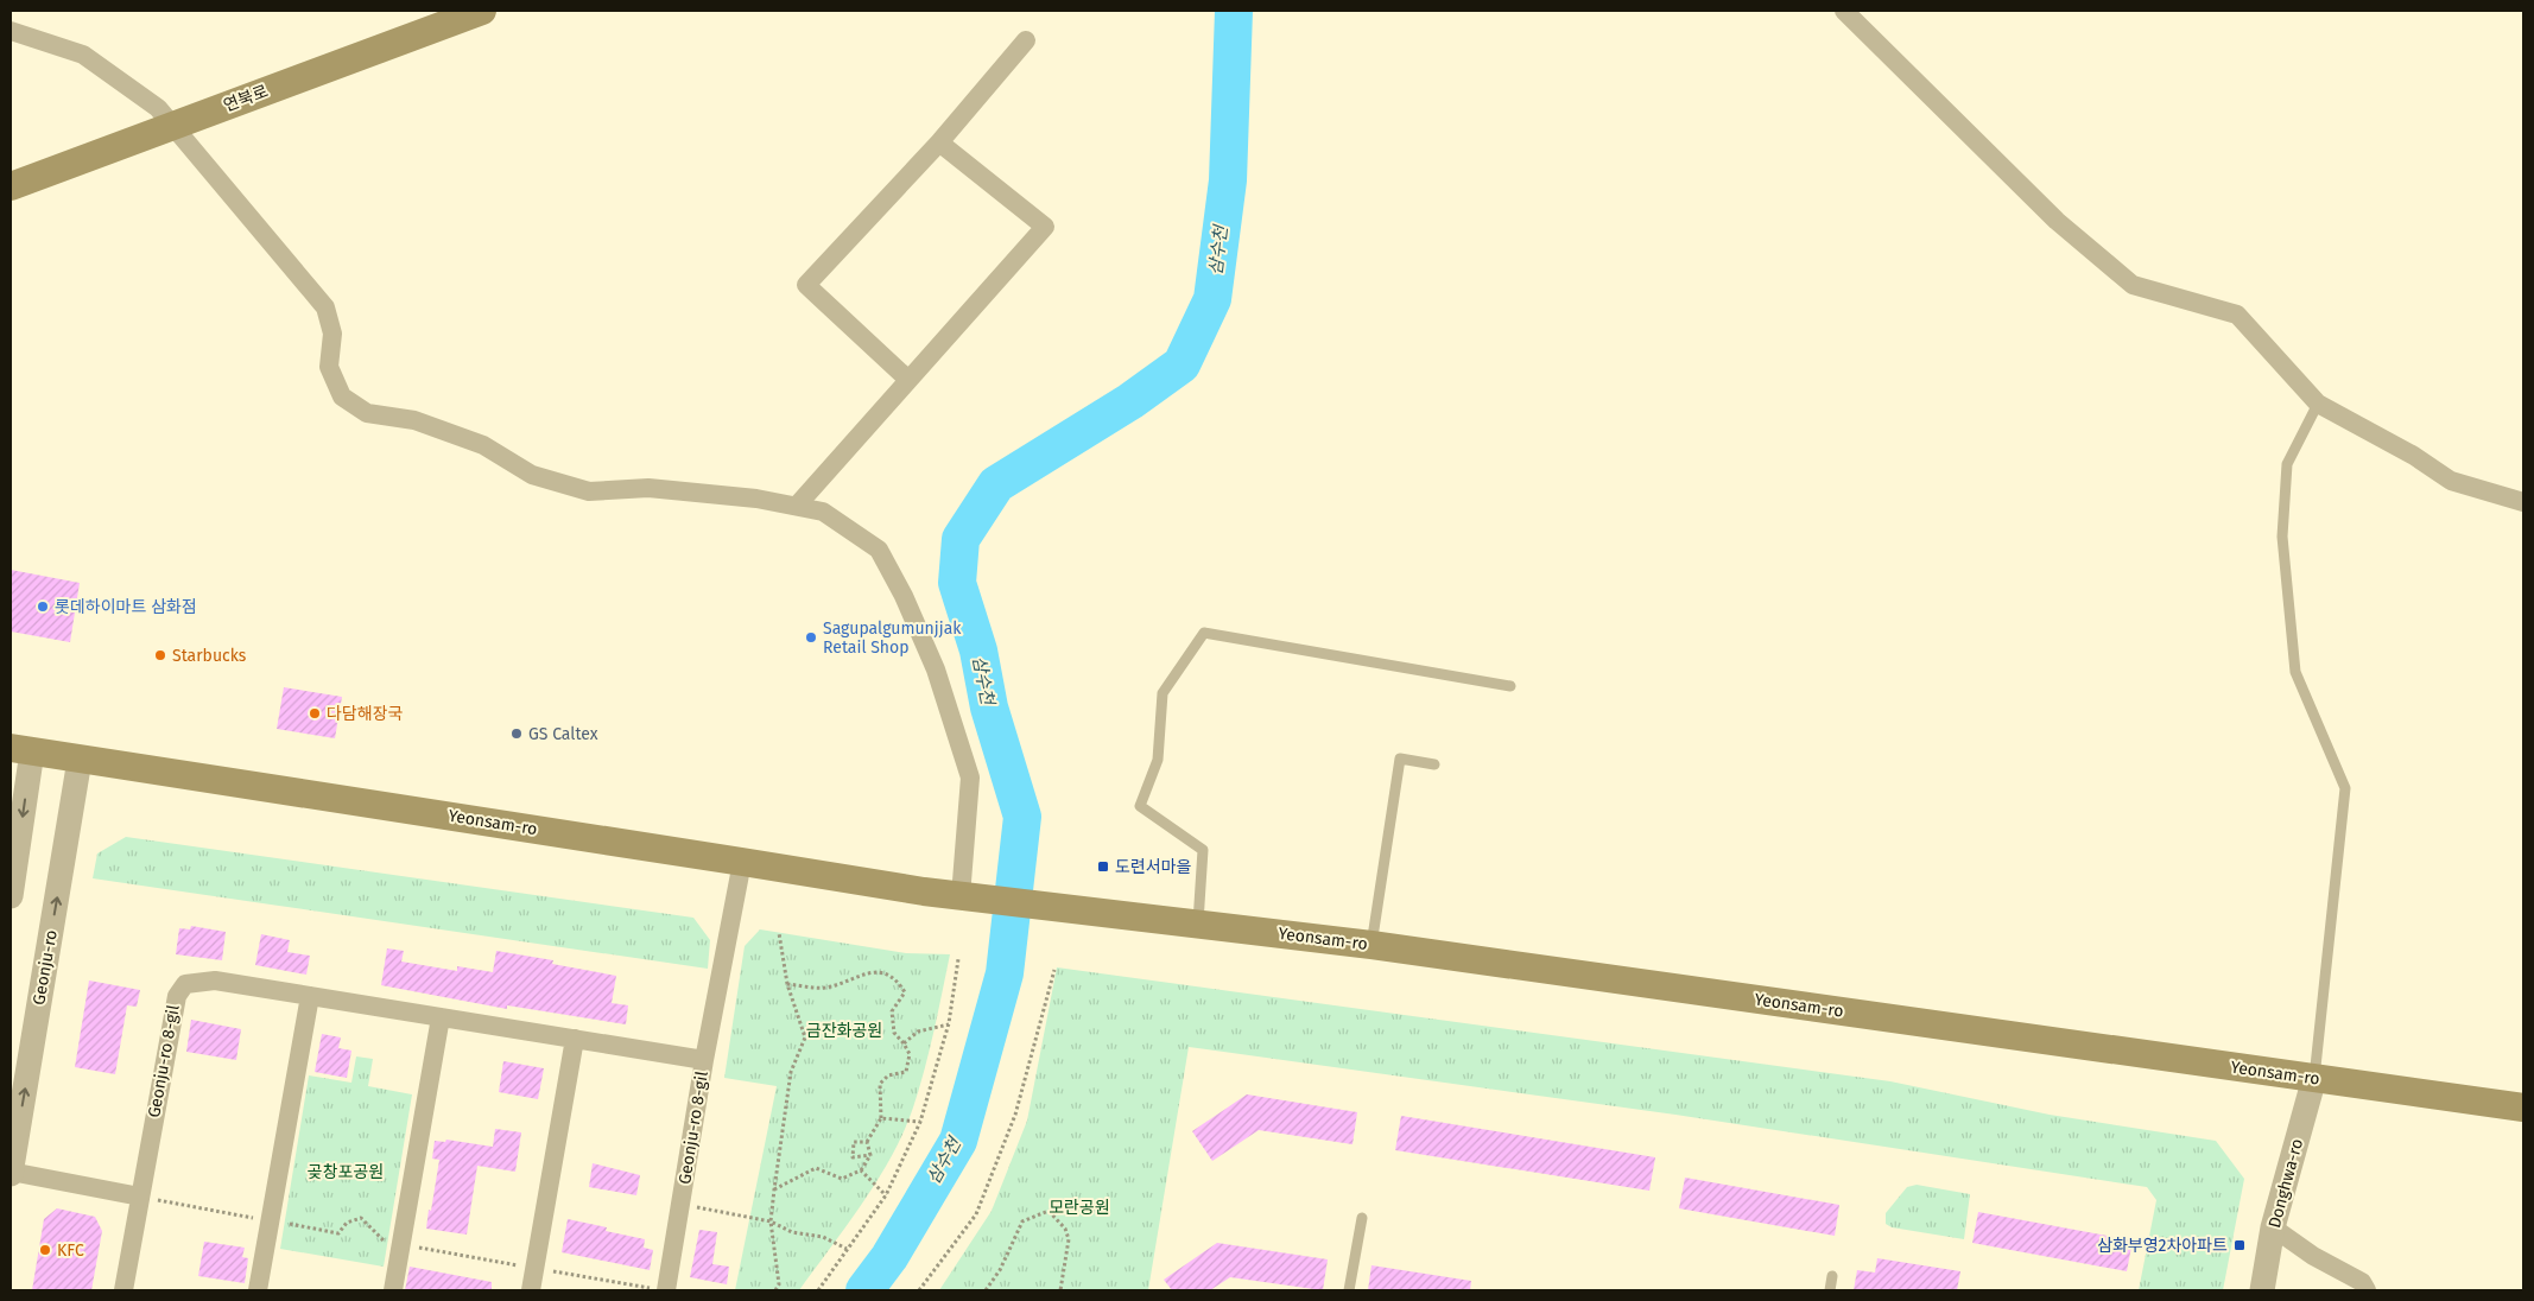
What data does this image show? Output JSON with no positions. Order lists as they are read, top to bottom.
{
  "streets": {
    "main road": ["연북로", "Yeonsam-ro"],
    "street": ["Geonju-ro", "Geonju-ro 8-gil", "Donghwa-ro"]
  },
  "crossings": [
    ["Yeonsam-ro", "Geonju-ro"],
    ["Yeonsam-ro", "Donghwa-ro"]
  ],
  "water": ["삼수천"],
  "parks": ["금잔화공원", "곶창포공원", "모란공원"],
  "places": {
    "other": [
      "롯데하이마트 삼화점",
      "Sagupalgumunjjak Retail Shop",
      "Starbucks",
      "다담해장국",
      "GS Caltex",
      "KFC"
    ],
    "transit": ["도련서마을", "삼화부영2차아파트"]
  }
}
